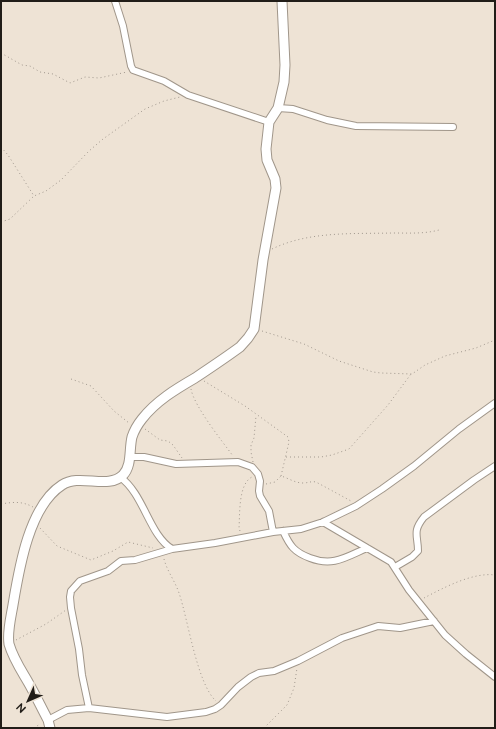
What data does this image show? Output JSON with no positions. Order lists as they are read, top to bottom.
{
  "north": "bottom left"
}
